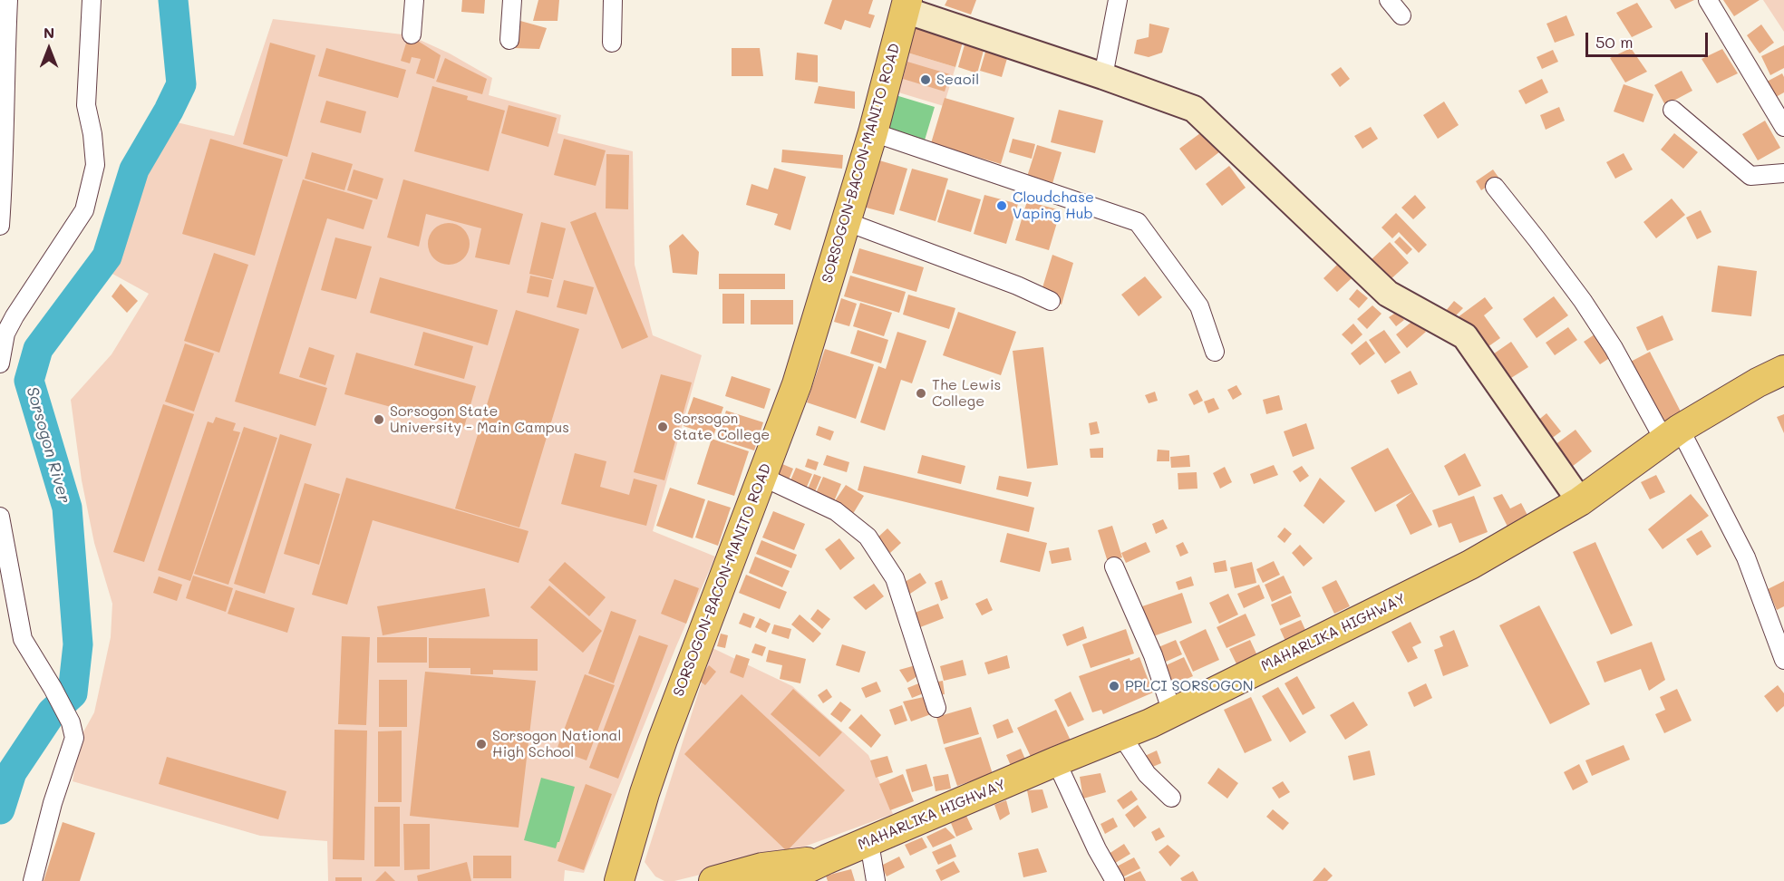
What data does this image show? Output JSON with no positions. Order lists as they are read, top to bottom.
{
  "streets": {
    "main road": ["SORSOGON-BACON-MANITO ROAD", "MAHARLIKA HIGHWAY"]
  },
  "water": ["Sorsogon River"],
  "places": [
    "Seaoil",
    "Cloudchase Vaping Hub",
    "The Lewis College",
    "Sorsogon State University - Main Campus",
    "Sorsogon State College",
    "PPLCI SORSOGON",
    "Sorsogon National High School"
  ],
  "scale_bar": "50 m",
  "north": "top"
}
